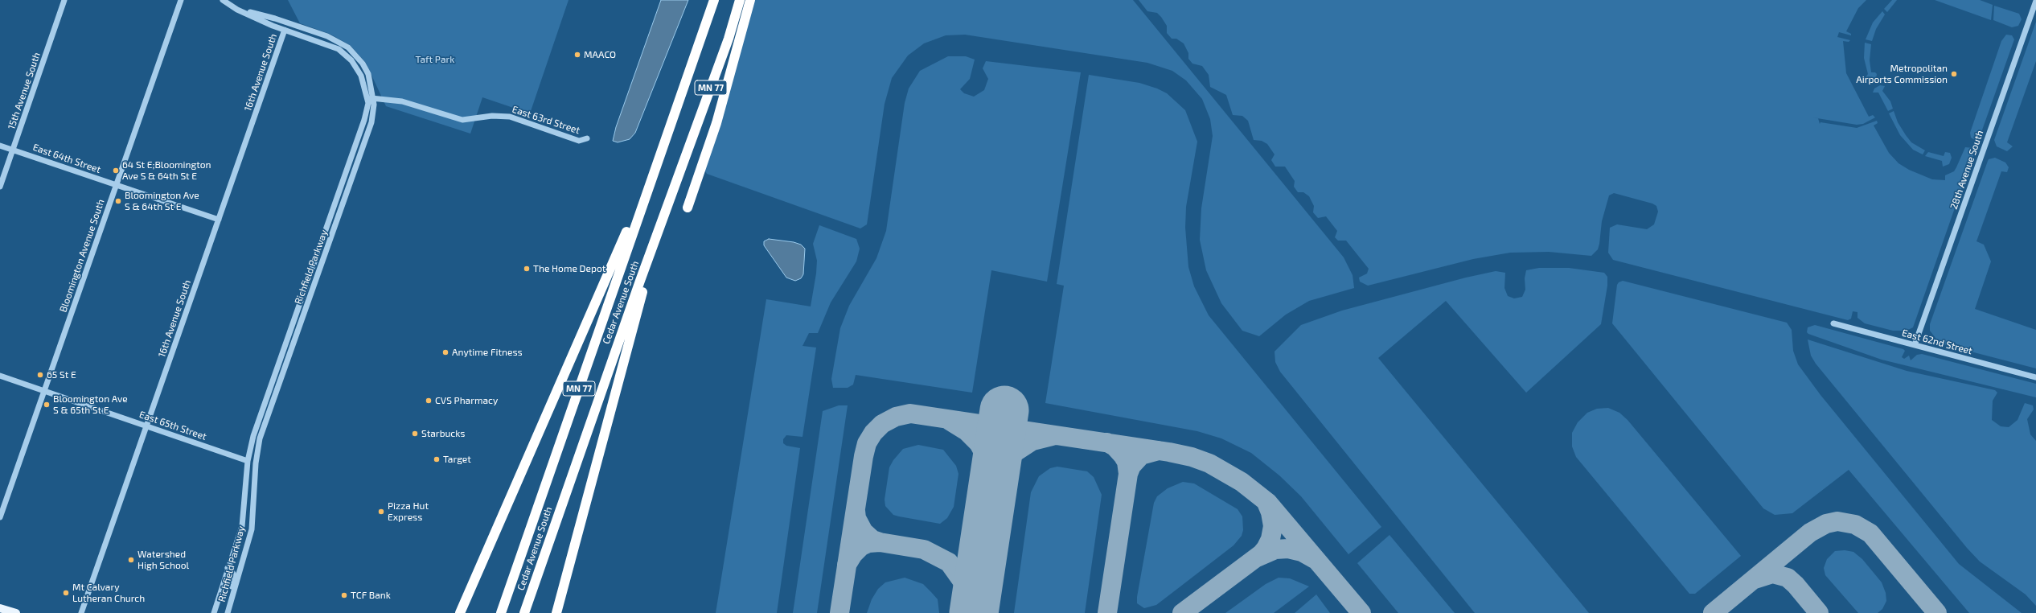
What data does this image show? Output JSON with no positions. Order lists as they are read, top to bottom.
{
  "streets": {
    "highway": ["MN 77", "Cedar Avenue South"],
    "street": [
      "16th Avenue South",
      "15th Avenue South",
      "East 63rd Street",
      "East 64th Street",
      "28th Avenue South",
      "Bloomington Avenue South",
      "Richfield Parkway",
      "East 62nd Street",
      "East 65th Street"
    ]
  },
  "crossings": [
    ["16th Avenue South", "East 64th Street"],
    ["16th Avenue South", "Richfield Parkway"],
    ["16th Avenue South", "East 65th Street"],
    ["15th Avenue South", "East 64th Street"],
    ["East 63rd Street", "Richfield Parkway"],
    ["East 64th Street", "Bloomington Avenue South"],
    ["28th Avenue South", "East 62nd Street"],
    ["Bloomington Avenue South", "East 65th Street"],
    ["Richfield Parkway", "East 65th Street"]
  ],
  "parks": ["Taft Park"],
  "places": [
    "MAACO",
    "Metropolitan Airports Commission",
    "64 St E;Bloomington Ave S & 64th St E",
    "Bloomington Ave S & 64th St E",
    "The Home Depot",
    "Anytime Fitness",
    "65 St E",
    "CVS Pharmacy",
    "Bloomington Ave S & 65th St E",
    "Starbucks",
    "Target",
    "Pizza Hut Express",
    "Watershed High School",
    "Mt Calvary Lutheran Church",
    "TCF Bank"
  ]
}
